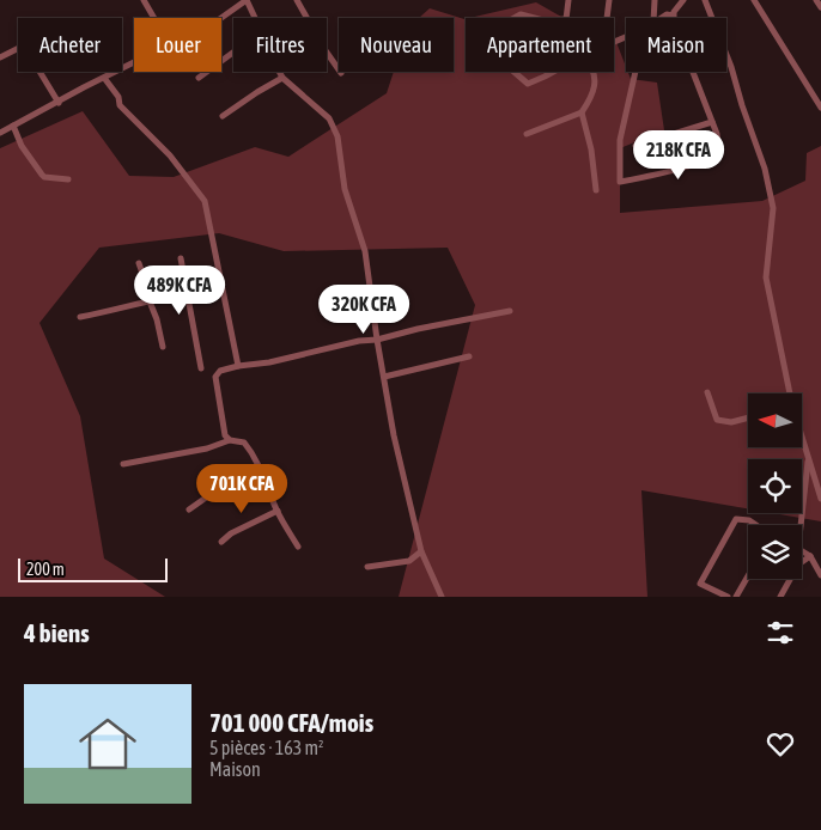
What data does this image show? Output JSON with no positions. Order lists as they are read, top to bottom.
{
  "scale_bar": "200 m",
  "north": "left",
  "page": {
    "chip": [
      "Acheter",
      "Louer",
      "Filtres",
      "Nouveau",
      "Appartement",
      "Maison"
    ],
    "price": [
      "218K CFA",
      "489K CFA",
      "320K CFA",
      "701K CFA"
    ],
    "scale": "200 m",
    "heading": "4 biens",
    "list": [
      {
        "name": "701 000 CFA/mois",
        "note": "5 pièces · 163 m² · Maison"
      }
    ]
  }
}
